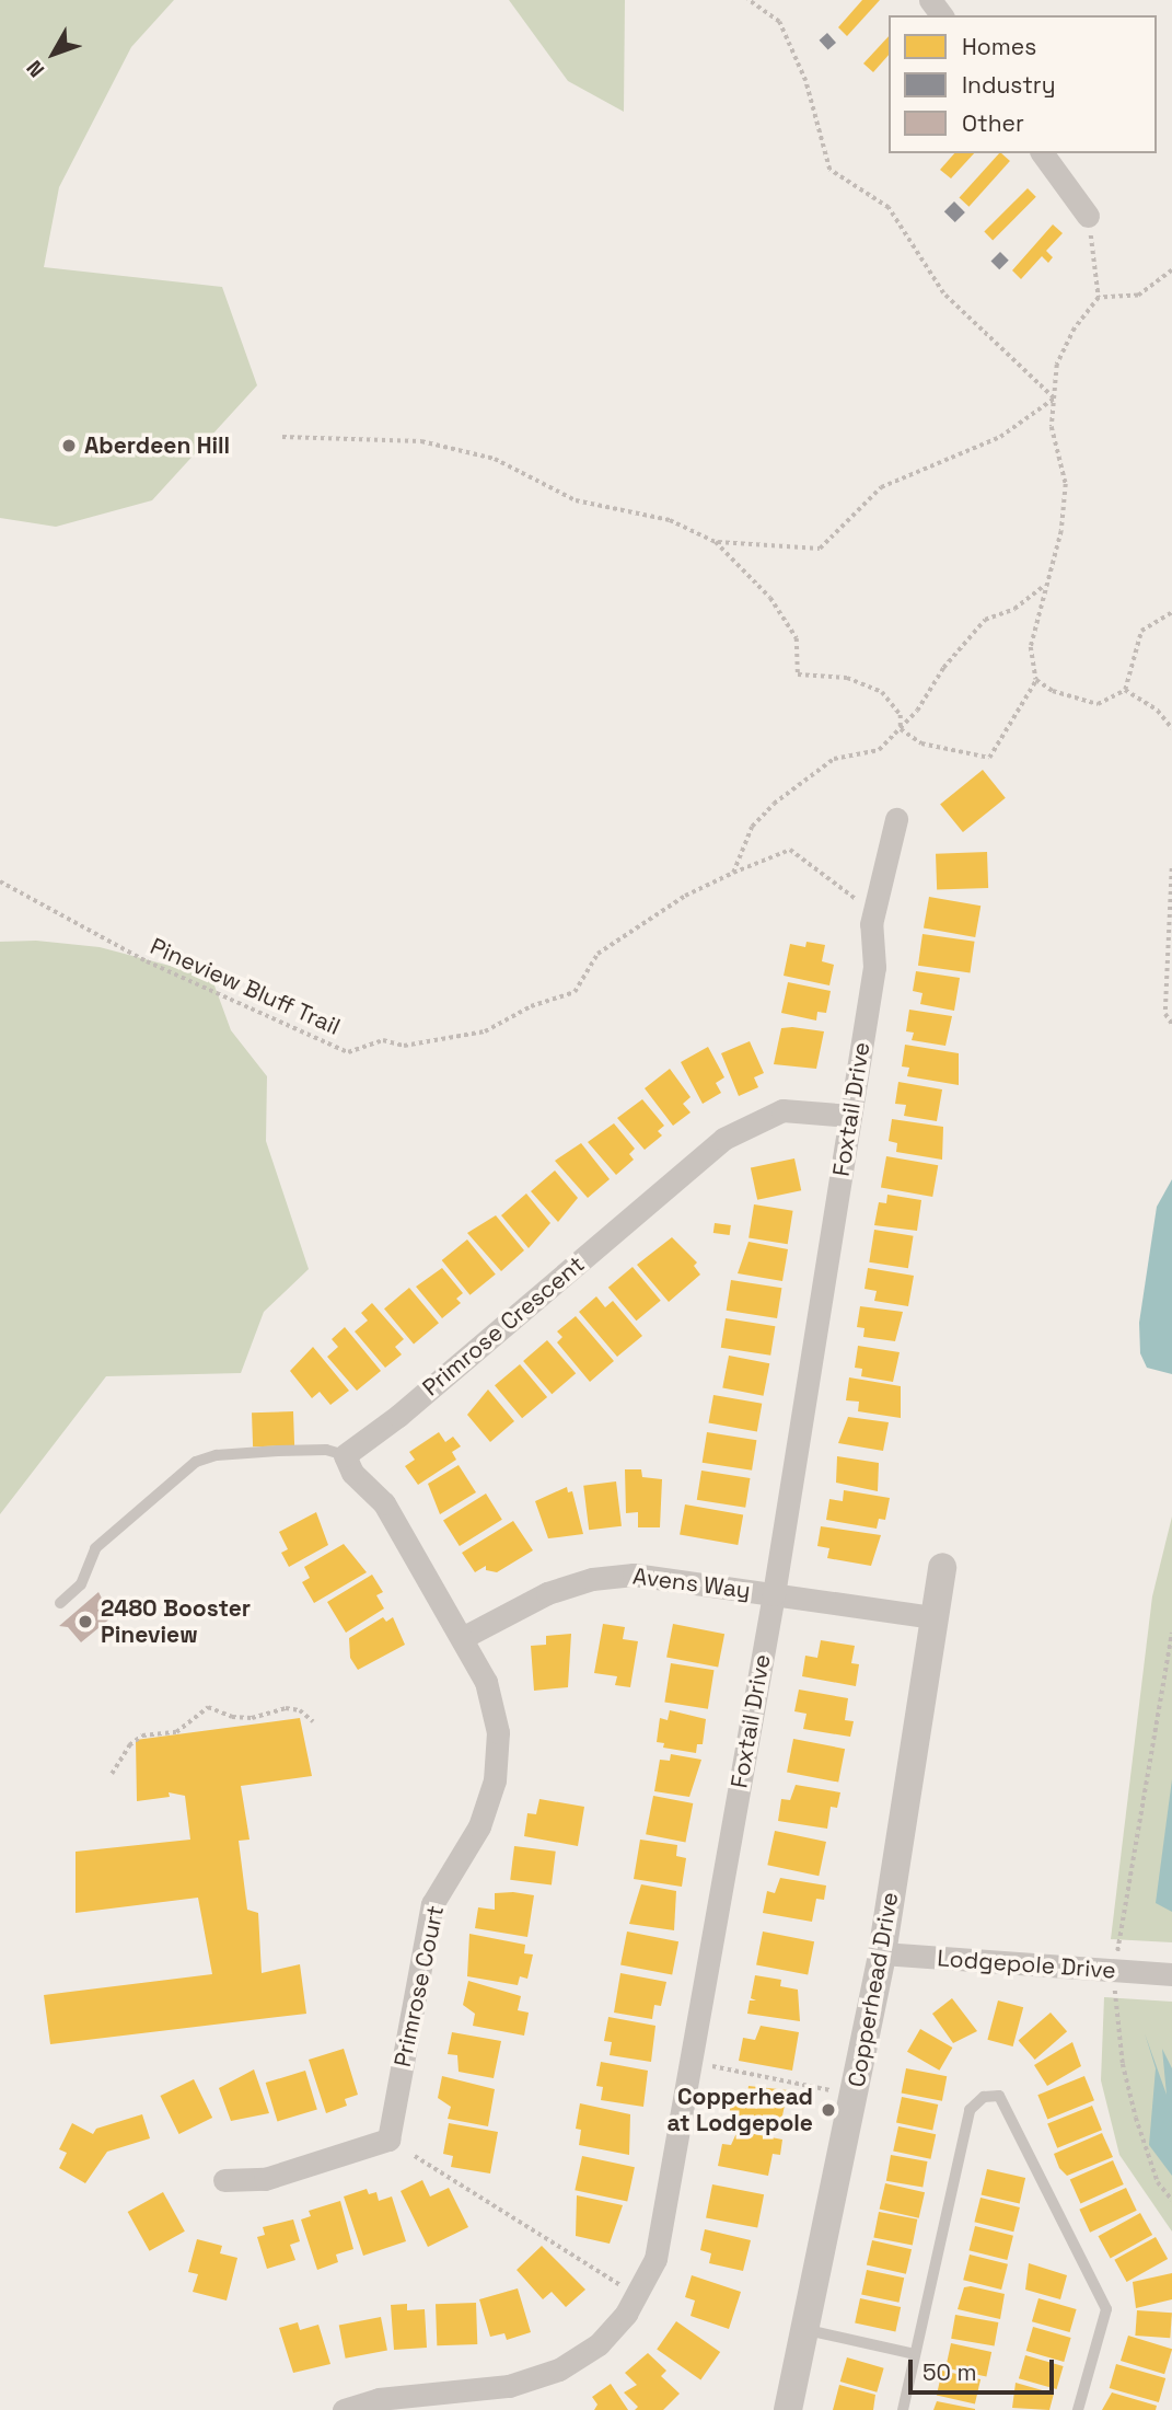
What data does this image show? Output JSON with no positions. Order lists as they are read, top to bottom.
{
  "streets": {
    "street": [
      "Foxtail Drive",
      "Primrose Crescent",
      "Avens Way",
      "Lodgepole Drive",
      "Primrose Court",
      "Copperhead Drive"
    ],
    "path": ["Pineview Bluff Trail"]
  },
  "crossings": [
    ["Pineview Bluff Trail", "Foxtail Drive"],
    ["Foxtail Drive", "Primrose Crescent"],
    ["Foxtail Drive", "Avens Way"],
    ["Avens Way", "Primrose Court"],
    ["Avens Way", "Copperhead Drive"],
    ["Lodgepole Drive", "Copperhead Drive"]
  ],
  "places": ["Aberdeen Hill", "2480 Booster Pineview", "Copperhead at Lodgepole"],
  "legend": ["Homes", "Industry", "Other"],
  "scale_bar": "50 m",
  "north": "bottom left"
}
